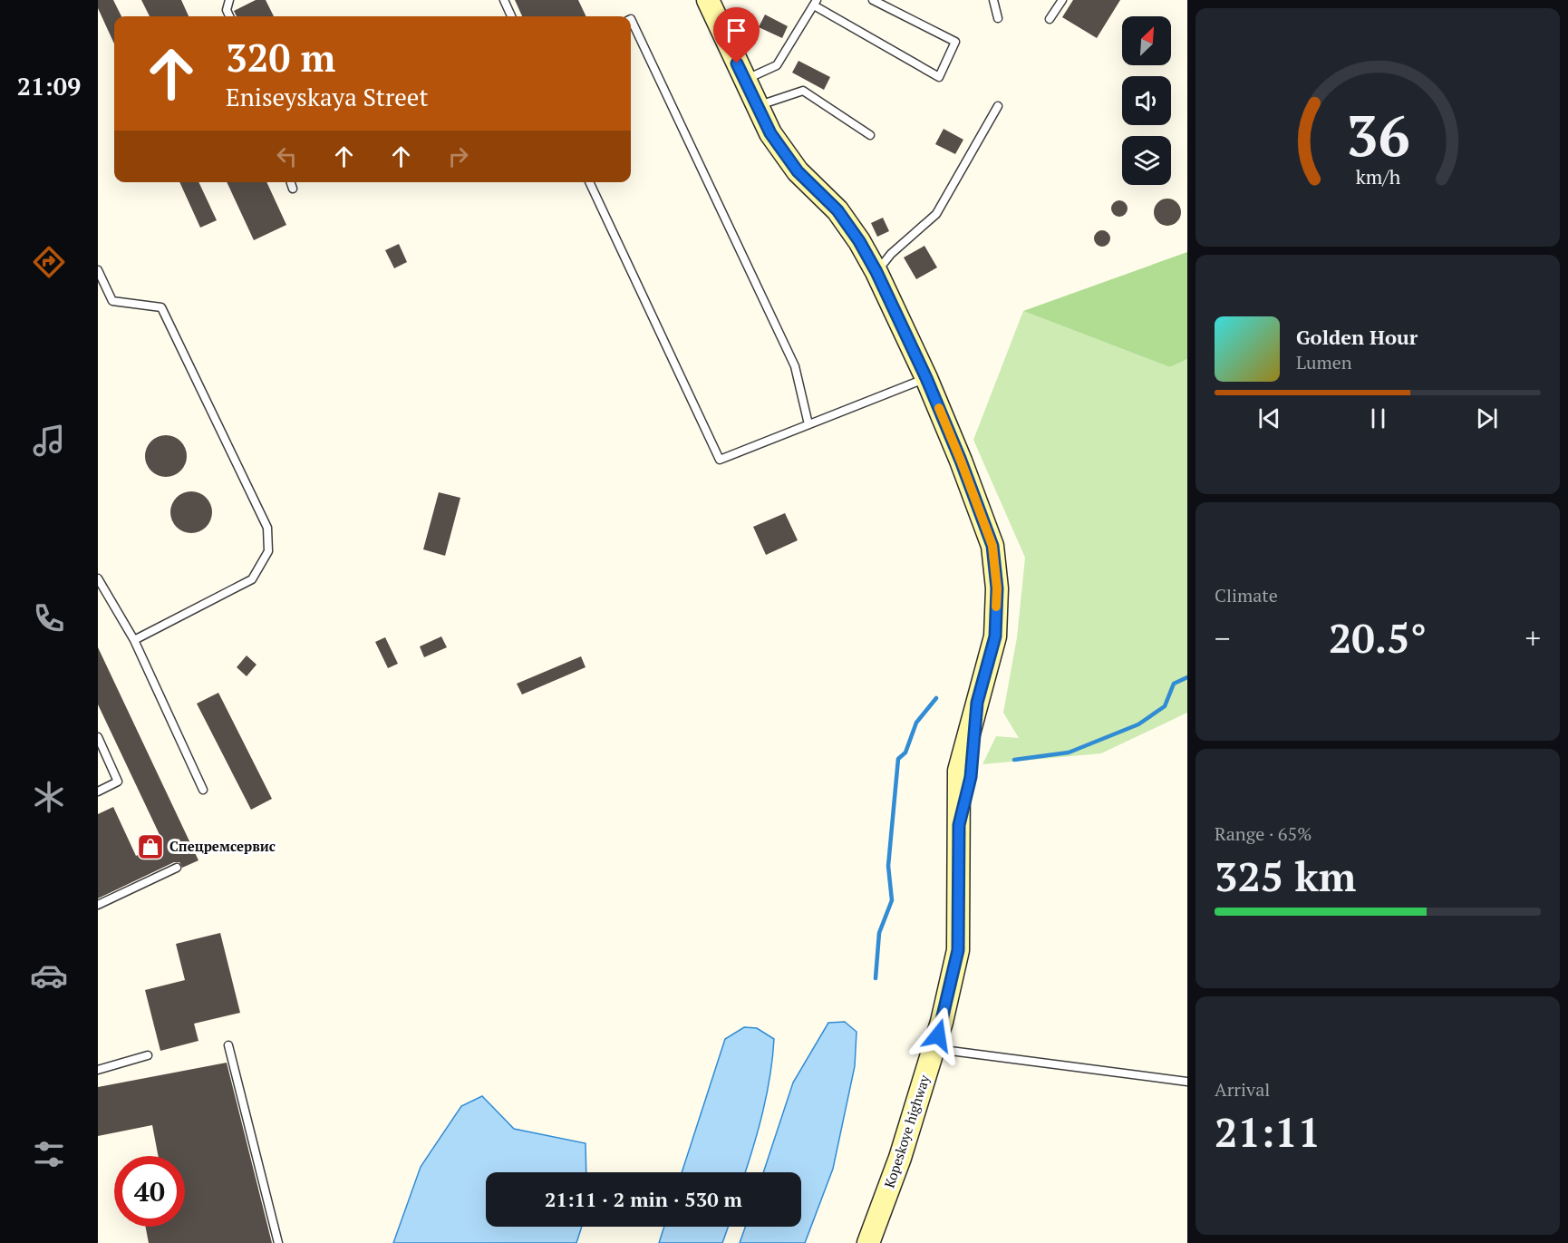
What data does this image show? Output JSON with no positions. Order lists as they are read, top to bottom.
{
  "streets": {
    "street": ["Kopeskoye highway"]
  },
  "places": {
    "shop": ["Спецремсервис"]
  },
  "north": "top right",
  "page": {
    "tabs": "21:09",
    "turn": ["320 m", "Eniseyskaya Street"],
    "song": ["Golden Hour", "Lumen"],
    "tile": [
      "Climate",
      ["Range · 65%", "325 km"],
      ["Arrival", "21:11"]
    ],
    "heat": ["−", "20.5°", "+"],
    "limit": "40",
    "trip": "21:11 · 2 min · 530 m",
    "gauge": ["36", "km/h"]
  }
}
